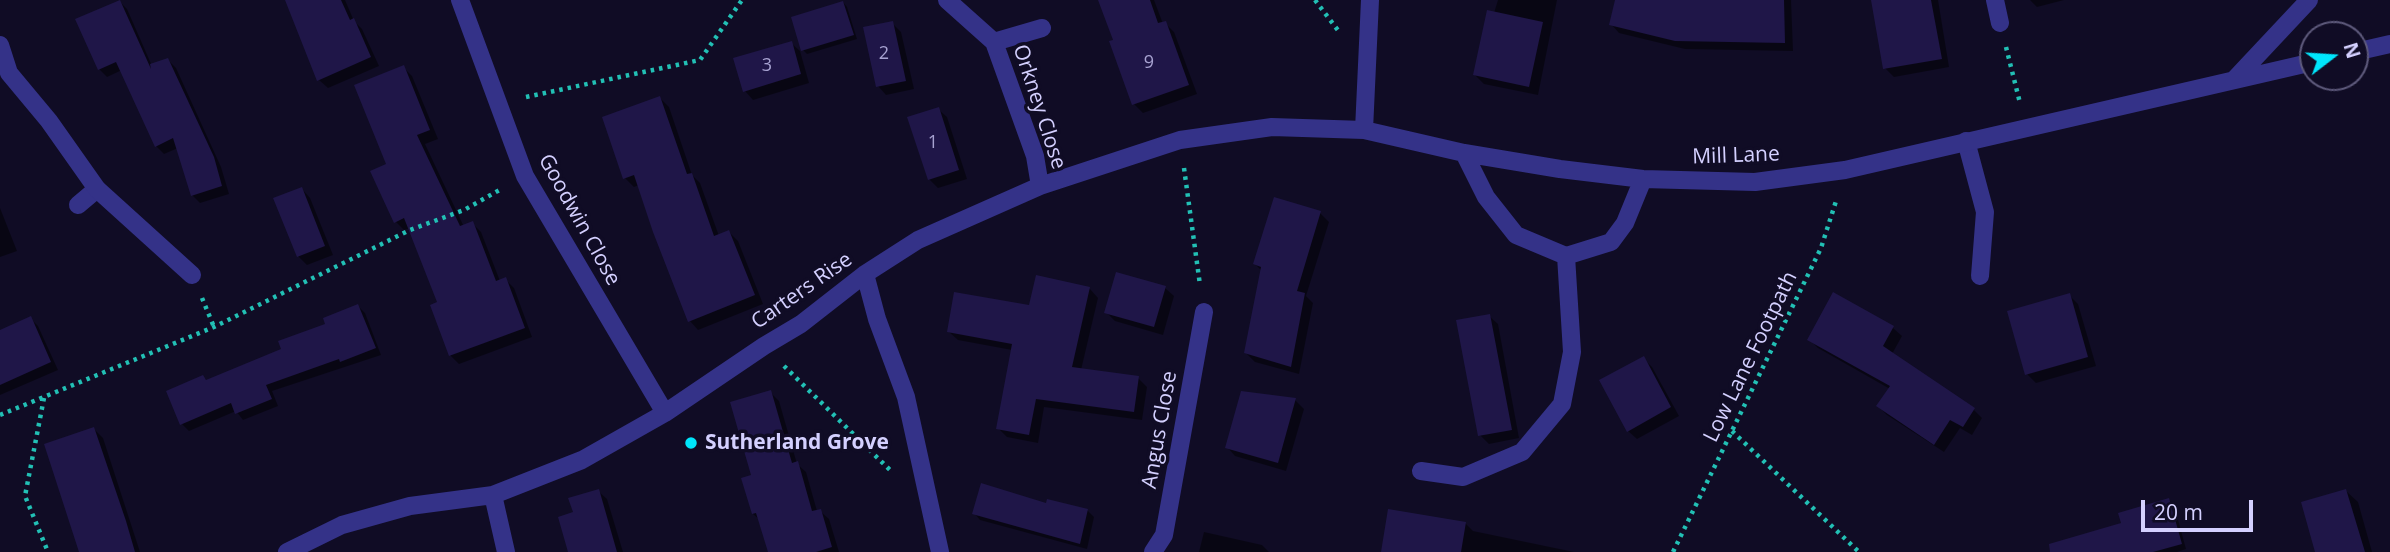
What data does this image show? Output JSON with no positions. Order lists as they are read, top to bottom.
{
  "streets": {
    "street": [
      "Orkney Close",
      "Mill Lane",
      "Goodwin Close",
      "Carters Rise",
      "Angus Close"
    ],
    "path": ["Low Lane Footpath"]
  },
  "crossings": [
    ["Orkney Close", "Carters Rise"],
    ["Mill Lane", "Carters Rise"],
    ["Mill Lane", "Low Lane Footpath"],
    ["Goodwin Close", "Carters Rise"]
  ],
  "places": ["Sutherland Grove"],
  "house_numbers": [
    "2",
    "9",
    "3",
    "1"
  ],
  "scale_bar": "20 m",
  "north": "right"
}
